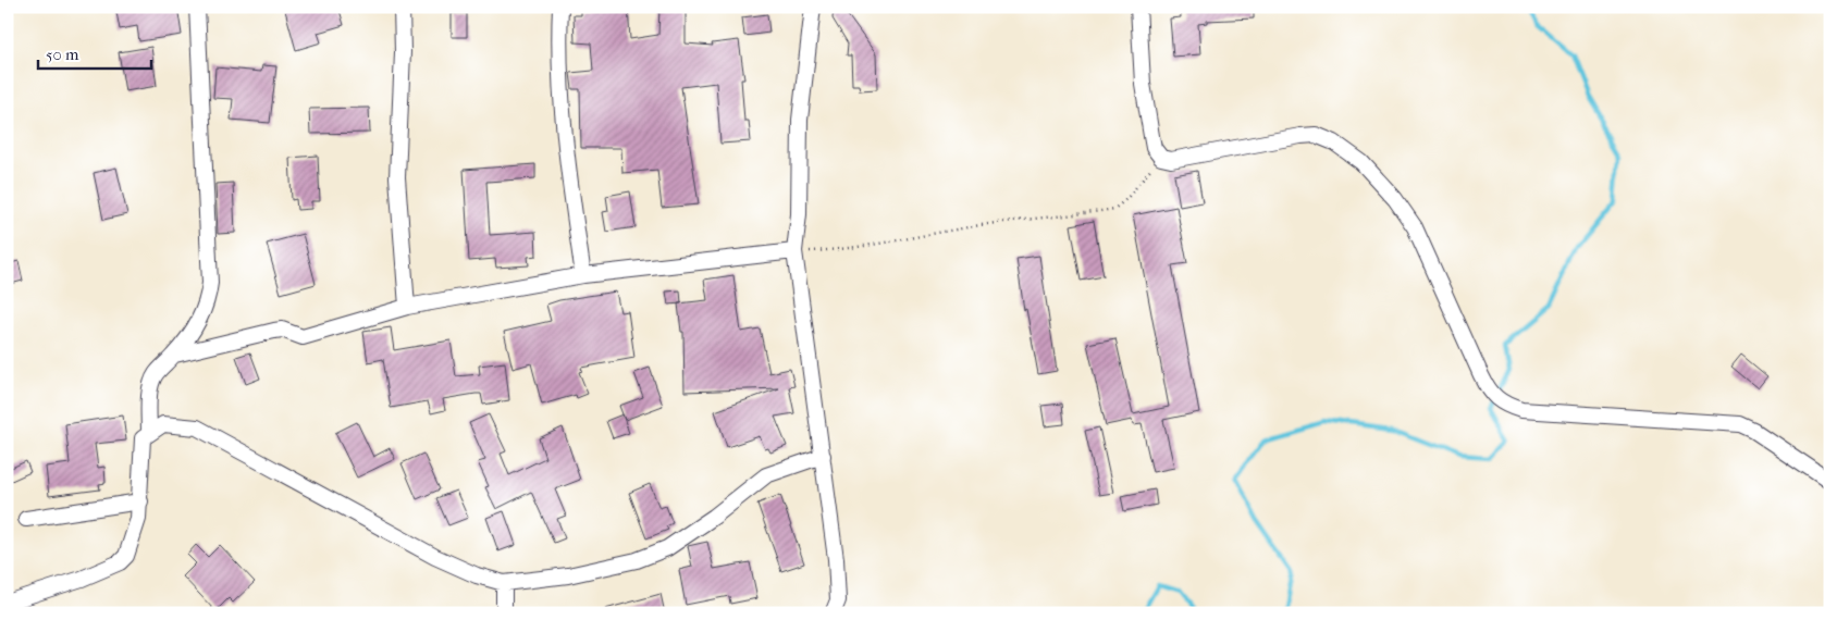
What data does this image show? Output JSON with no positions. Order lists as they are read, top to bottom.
{
  "scale_bar": "50 m"
}
